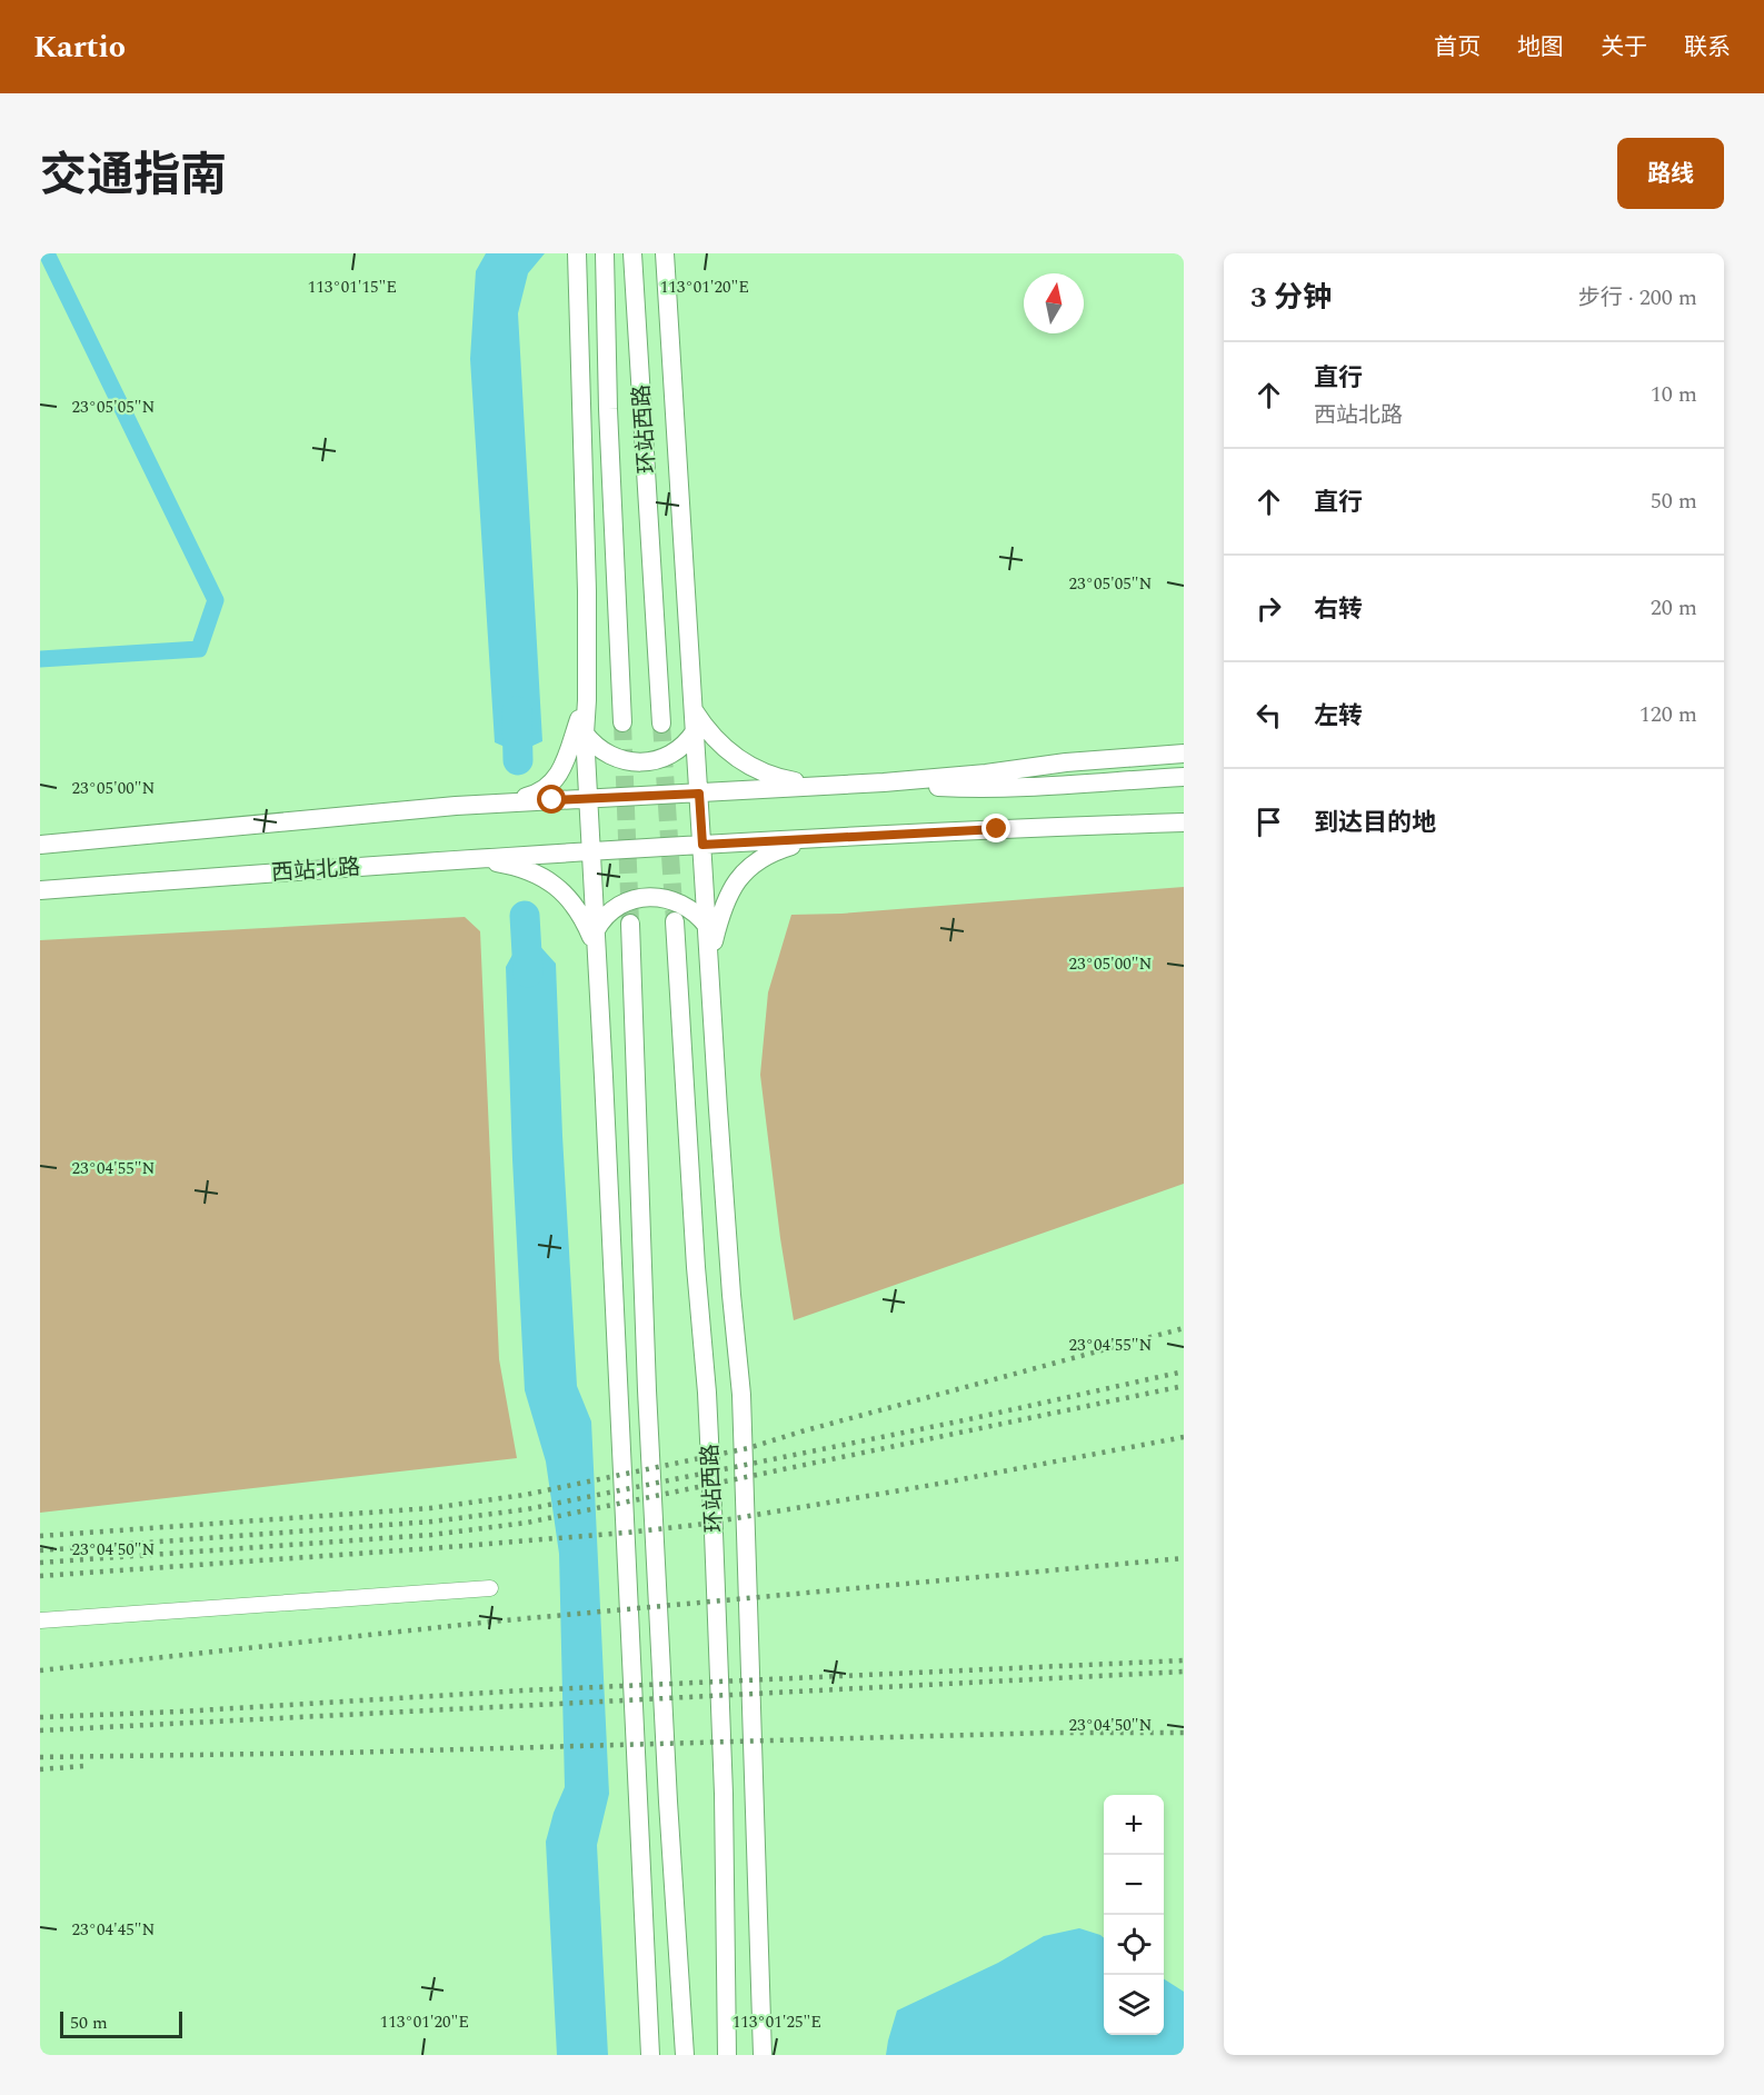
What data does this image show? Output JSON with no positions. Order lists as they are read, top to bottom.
{
  "streets": {
    "main road": ["环站西路", "西站北路"]
  },
  "scale_bar": "50 m",
  "north": "top",
  "page": {
    "header": "Kartio",
    "nav": [
      "首页",
      "地图",
      "关于",
      "联系"
    ],
    "title": "交通指南",
    "buttons": "路线",
    "heading": ["3 分钟", "步行 · 200 m"],
    "list": [
      ["直行", "西站北路", "10 m"],
      ["直行", "50 m"],
      ["右转", "20 m"],
      ["左转", "120 m"],
      "到达目的地"
    ],
    "map_buttons": ["+", "−"],
    "scale": "50 m"
  },
  "coordinates": [
    "113°01'15\"E",
    "113°01'20\"E",
    "23°05'05\"N",
    "23°05'00\"N",
    "23°04'55\"N",
    "23°04'50\"N",
    "23°04'45\"N",
    "113°01'25\"E"
  ]
}
